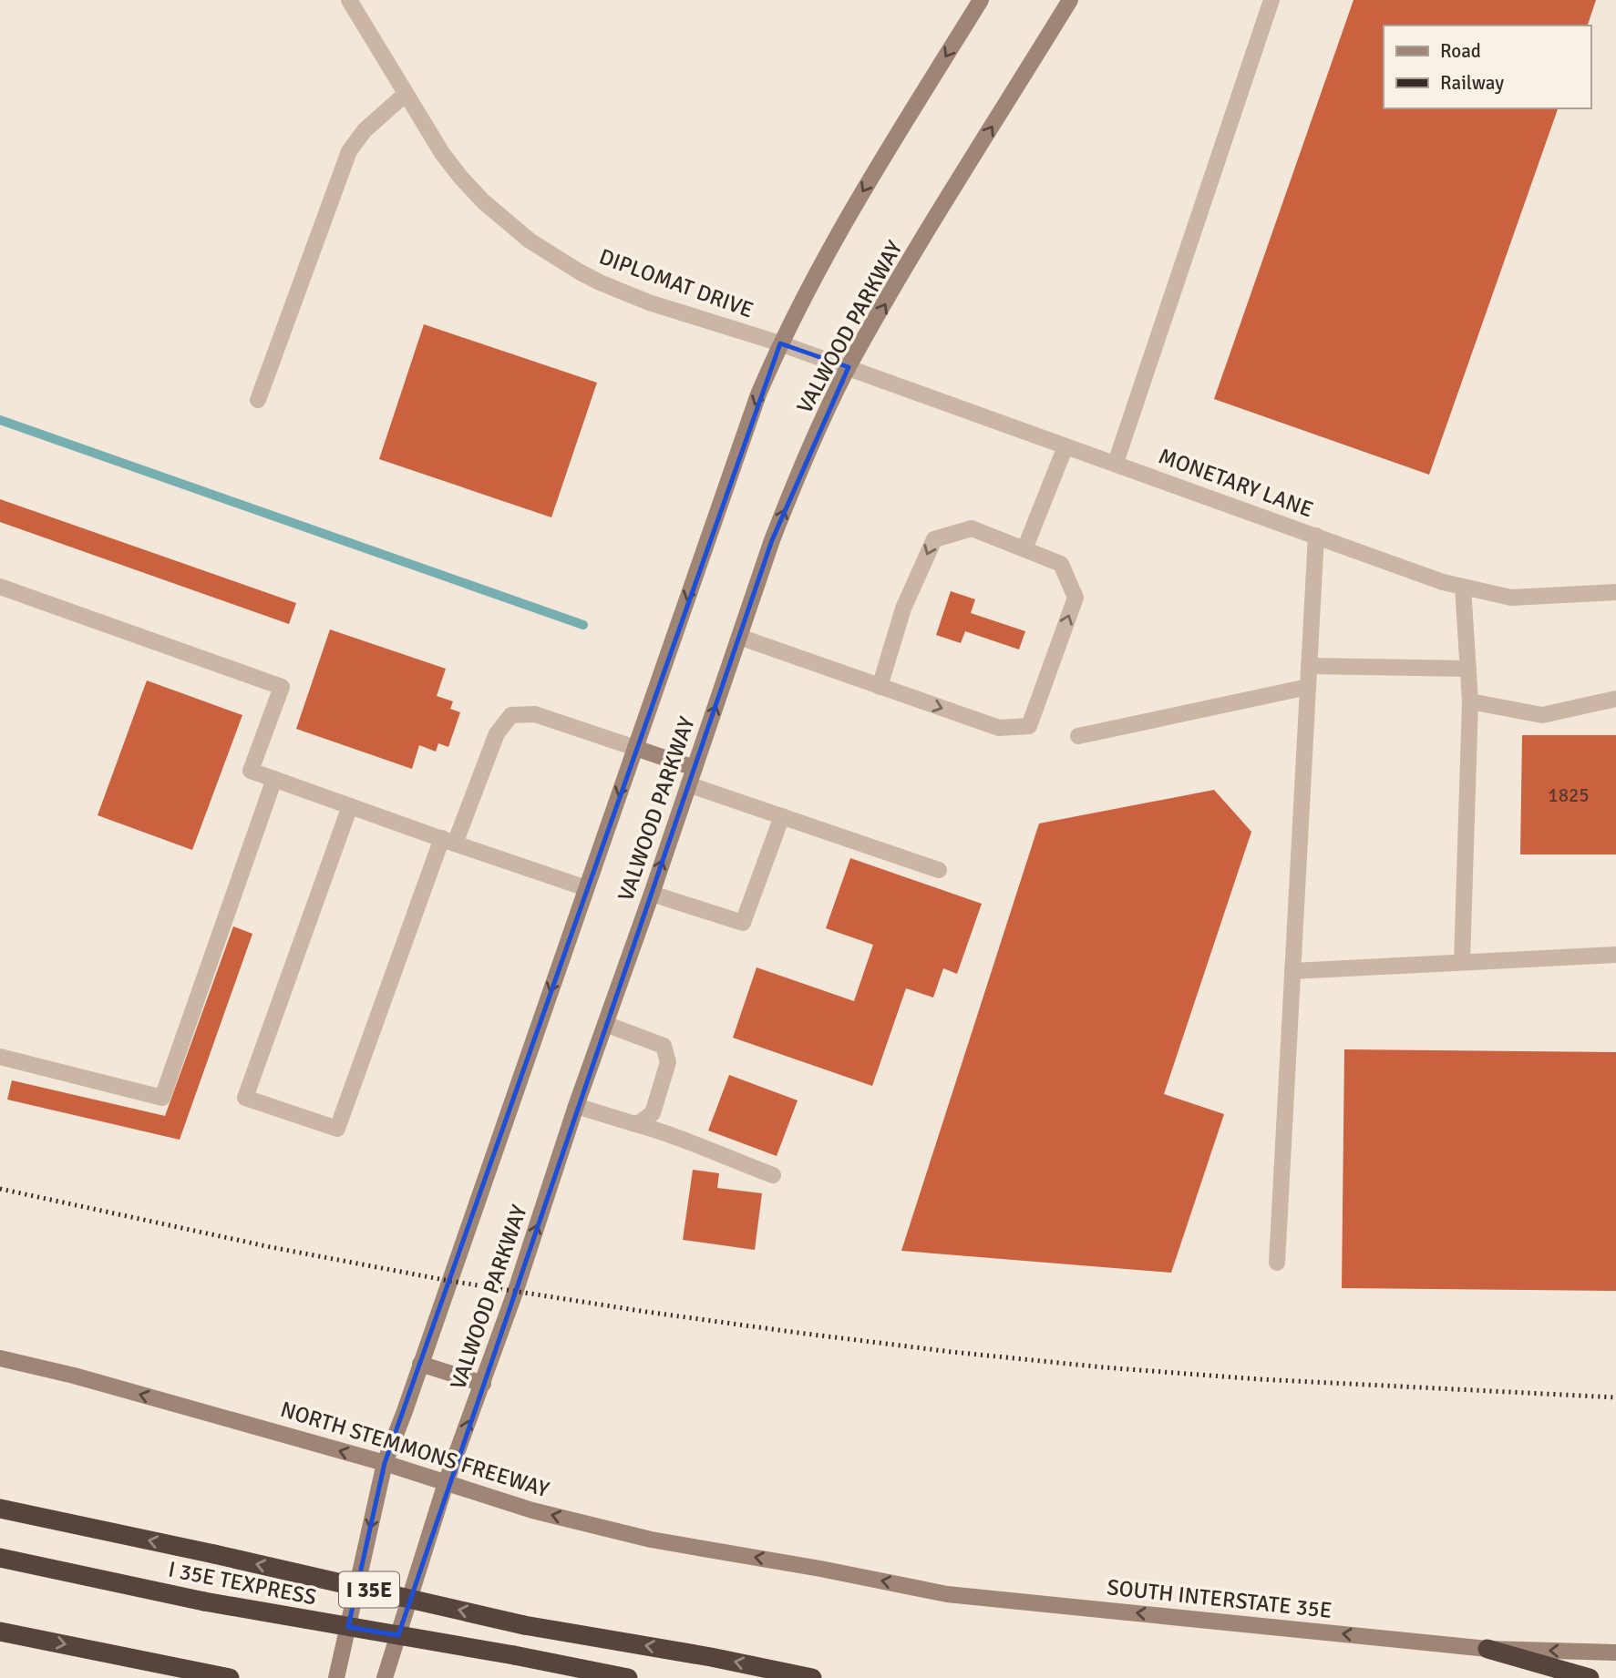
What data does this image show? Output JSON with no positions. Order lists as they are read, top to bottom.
{
  "streets": {
    "highway": ["I 35E TEXPRESS", "I 35E"],
    "main road": ["VALWOOD PARKWAY", "NORTH STEMMONS FREEWAY", "SOUTH INTERSTATE 35E"],
    "street": ["DIPLOMAT DRIVE", "MONETARY LANE"]
  },
  "crossings": [
    ["DIPLOMAT DRIVE", "VALWOOD PARKWAY"],
    ["DIPLOMAT DRIVE", "MONETARY LANE"],
    ["VALWOOD PARKWAY", "MONETARY LANE"],
    ["VALWOOD PARKWAY", "NORTH STEMMONS FREEWAY"],
    ["NORTH STEMMONS FREEWAY", "SOUTH INTERSTATE 35E"]
  ],
  "one_way": ["NORTH STEMMONS FREEWAY", "SOUTH INTERSTATE 35E"],
  "house_numbers": ["1825"],
  "legend": ["Road", "Railway"]
}
